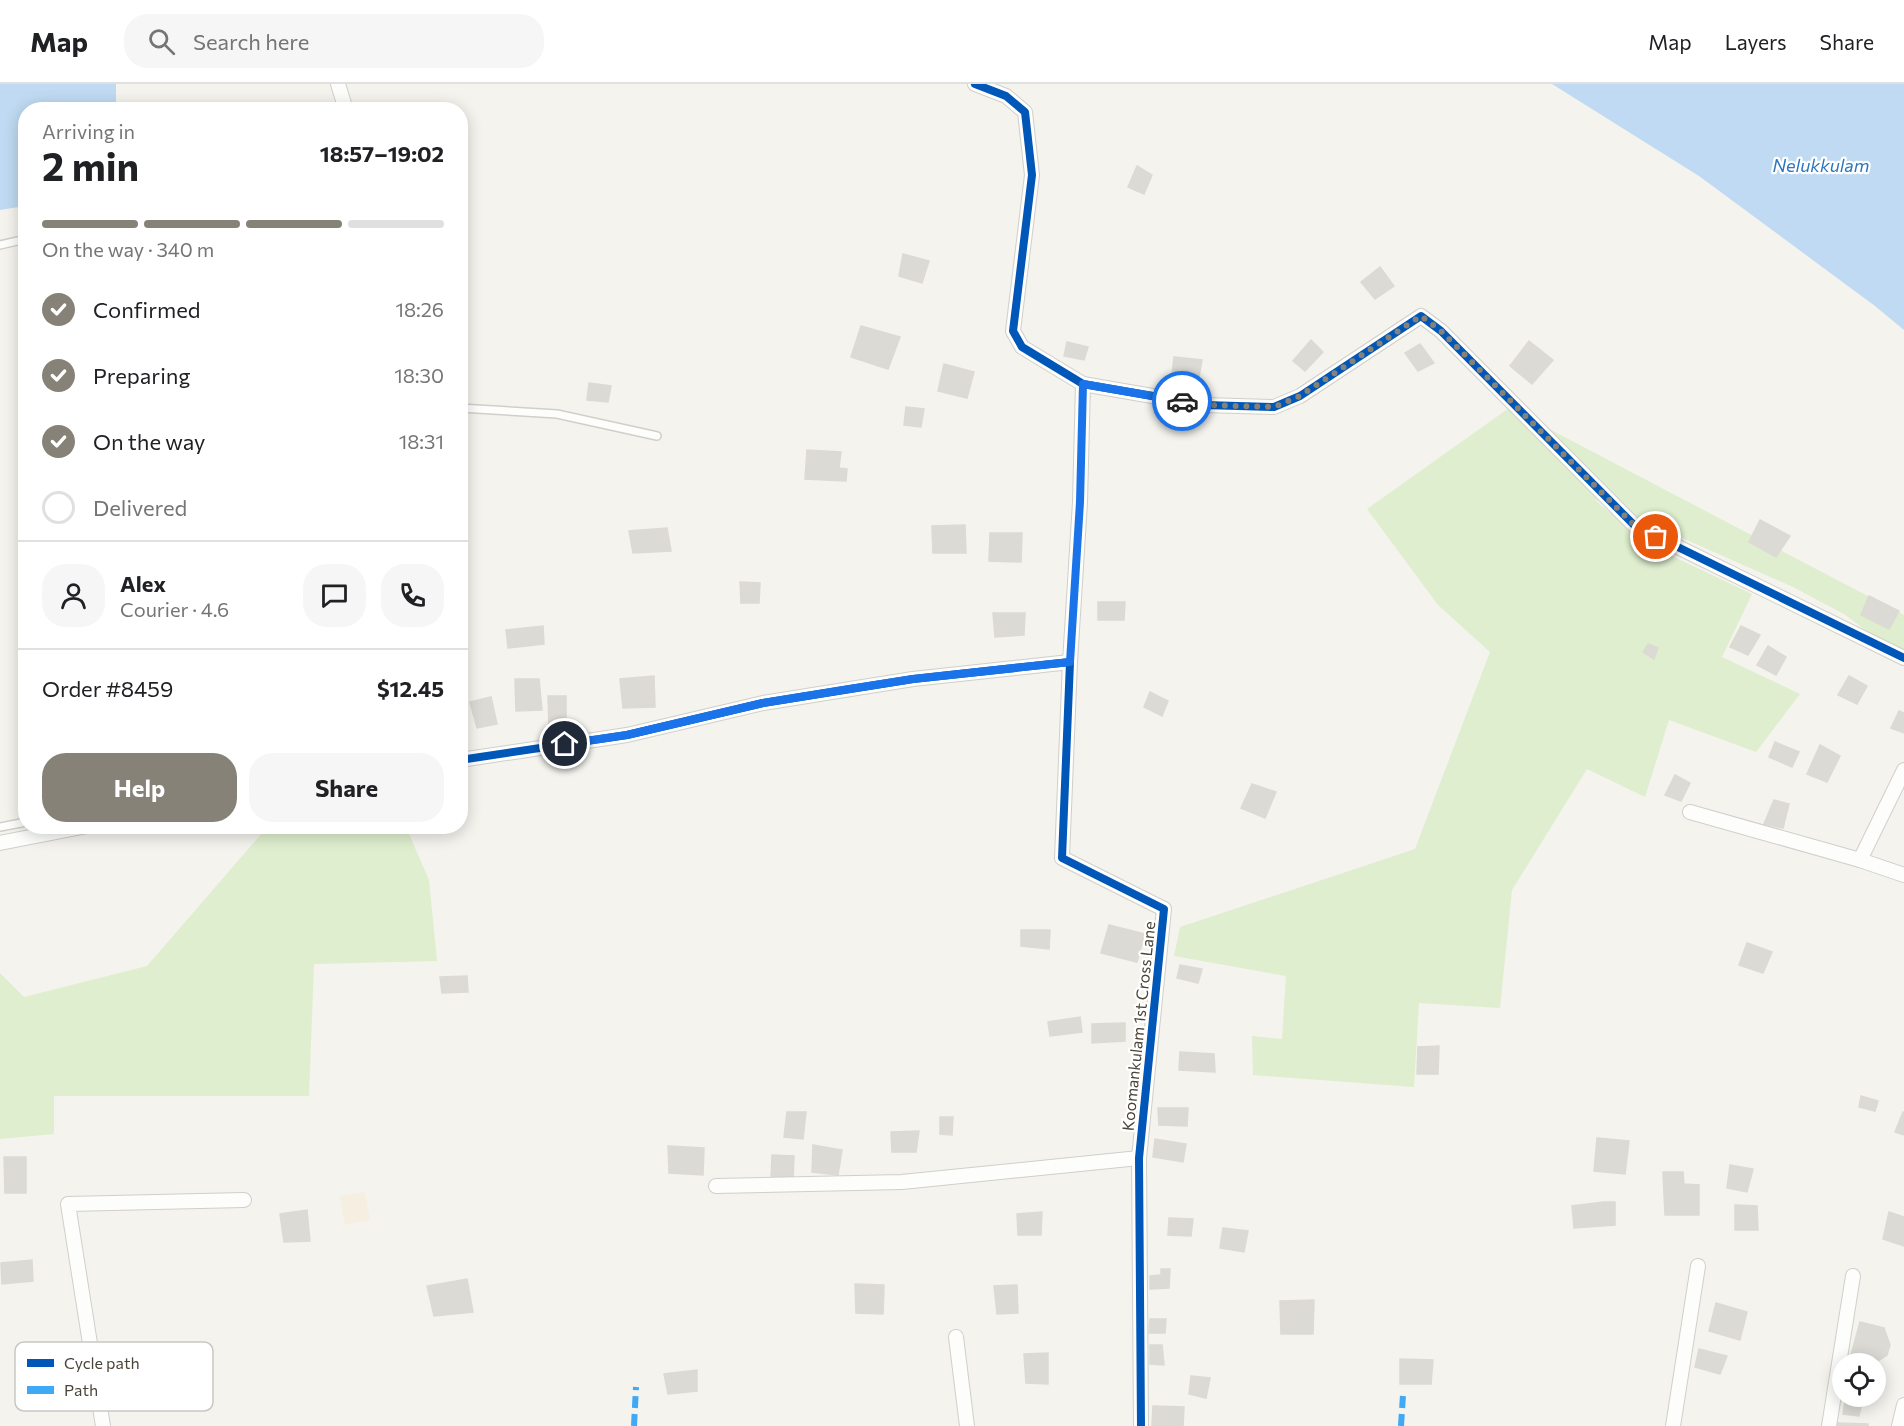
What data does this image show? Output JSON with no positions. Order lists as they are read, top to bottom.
{
  "streets": {
    "street": ["Koomankulam 1st Cross Lane"]
  },
  "water": ["Nelukkulam"],
  "legend": ["Cycle path", "Path"],
  "page": {
    "header": "Map",
    "search": "Search here",
    "nav": ["Map", "Layers", "Share"],
    "heading": ["2 min", "Arriving in", "18:57–19:02"],
    "panel": [
      "Alex",
      "Courier · 4.6",
      "Order #8459",
      "$12.45"
    ],
    "bar": "On the way · 340 m",
    "list": [
      ["Confirmed", "18:26"],
      ["Preparing", "18:30"],
      ["On the way", "18:31"],
      "Delivered"
    ],
    "buttons": ["Help", "Share"]
  }
}
